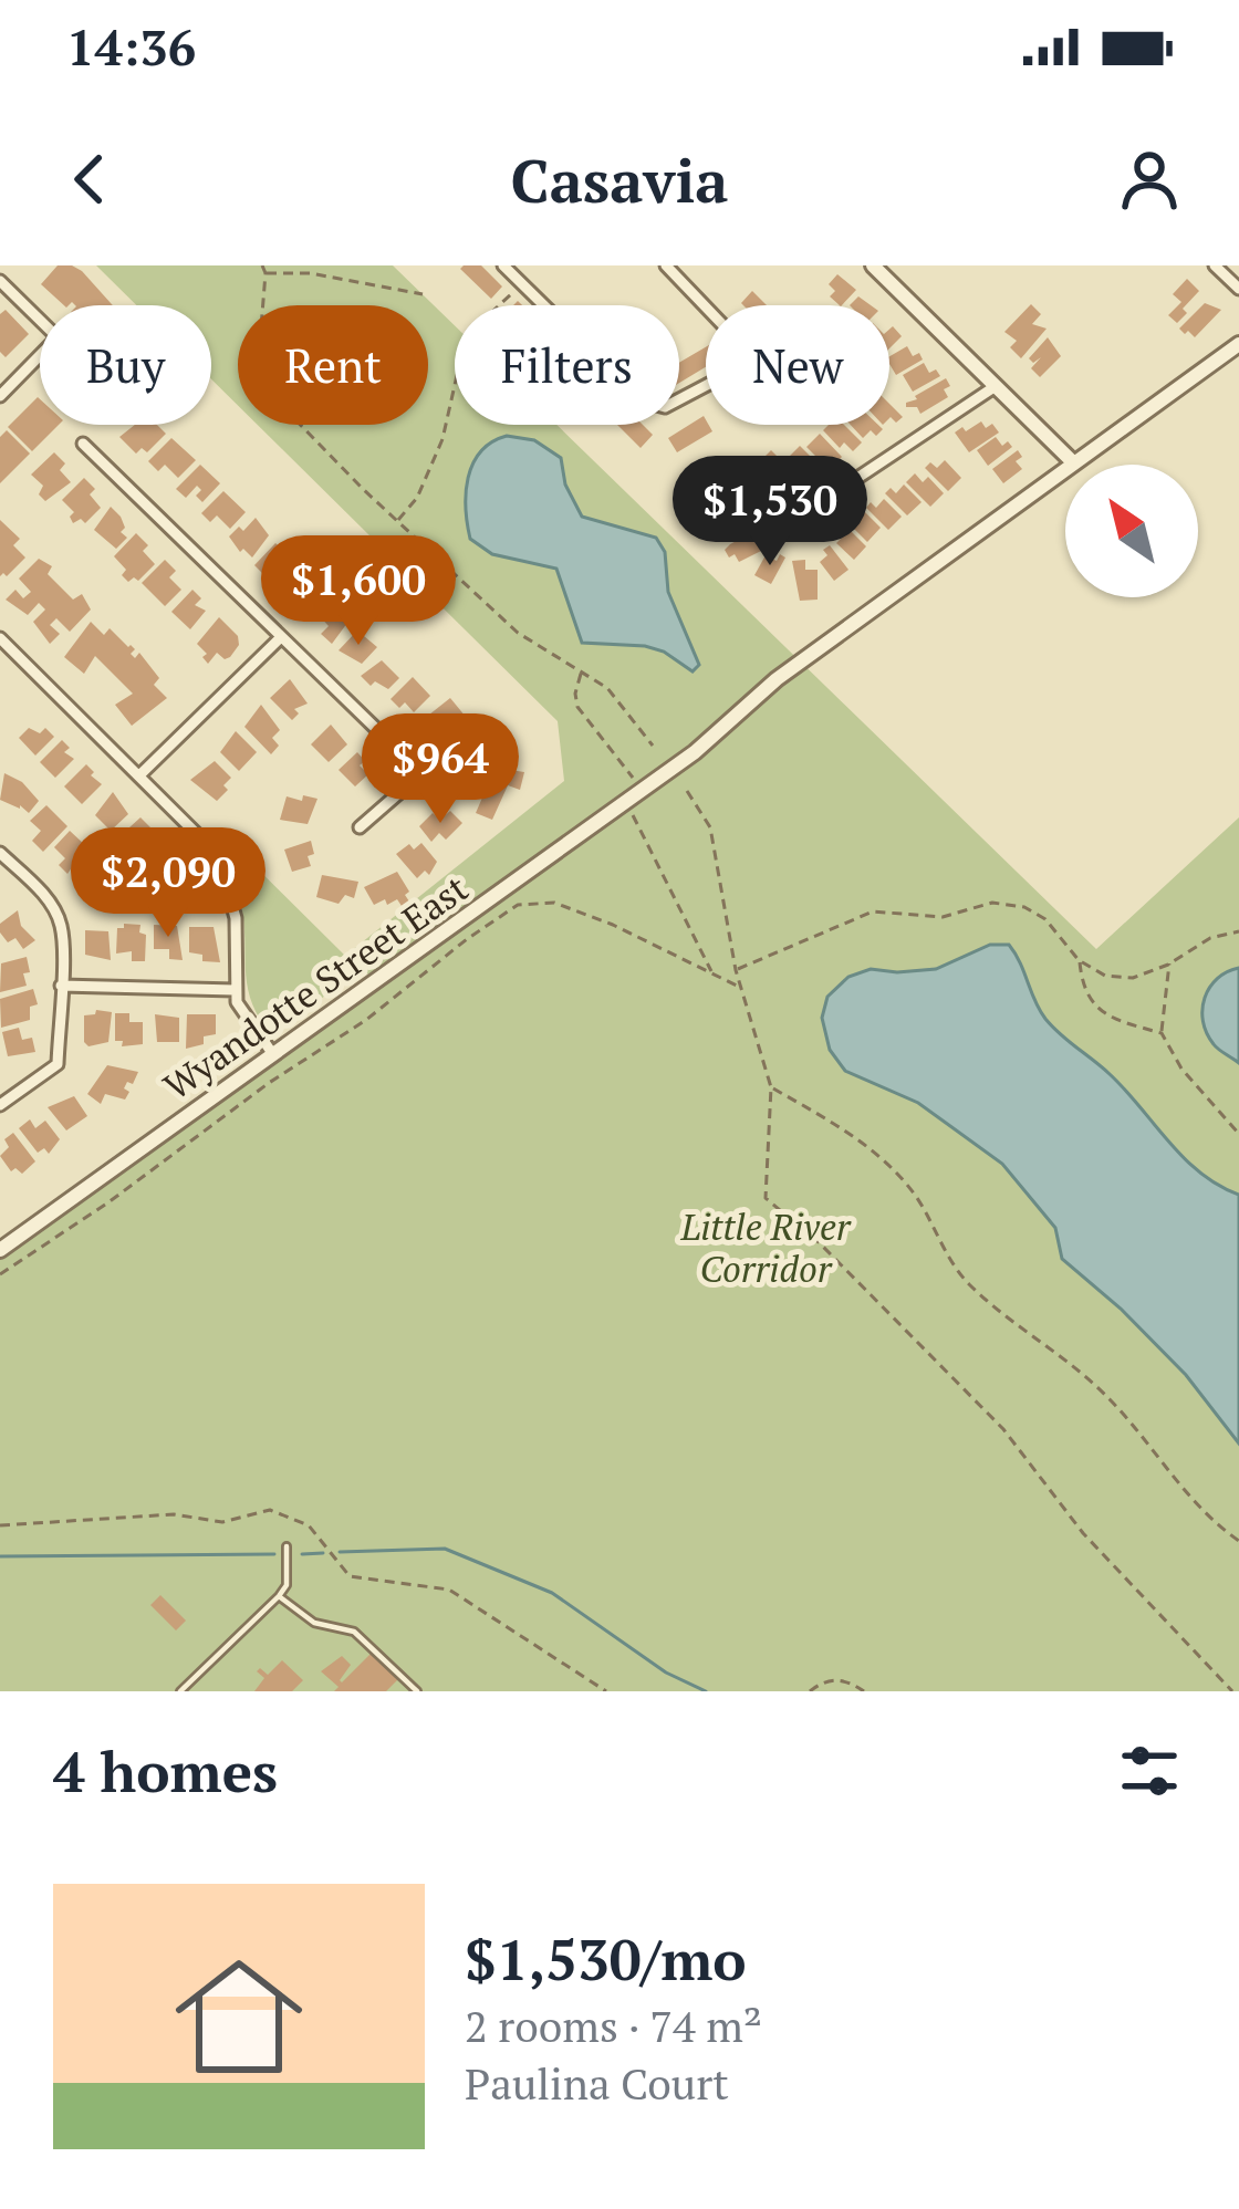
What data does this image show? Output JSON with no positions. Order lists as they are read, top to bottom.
{
  "streets": {
    "street": ["Wyandotte Street East"]
  },
  "parks": ["Little River Corridor"],
  "north": "top left",
  "page": {
    "status": "14:36",
    "header": "Casavia",
    "chip": [
      "Buy",
      "Rent",
      "Filters",
      "New"
    ],
    "price": [
      "$1,530",
      "$1,600",
      "$964",
      "$2,090"
    ],
    "heading": "4 homes",
    "list": [
      {
        "name": "$1,530/mo",
        "note": "2 rooms · 74 m² · Paulina Court"
      }
    ]
  }
}
